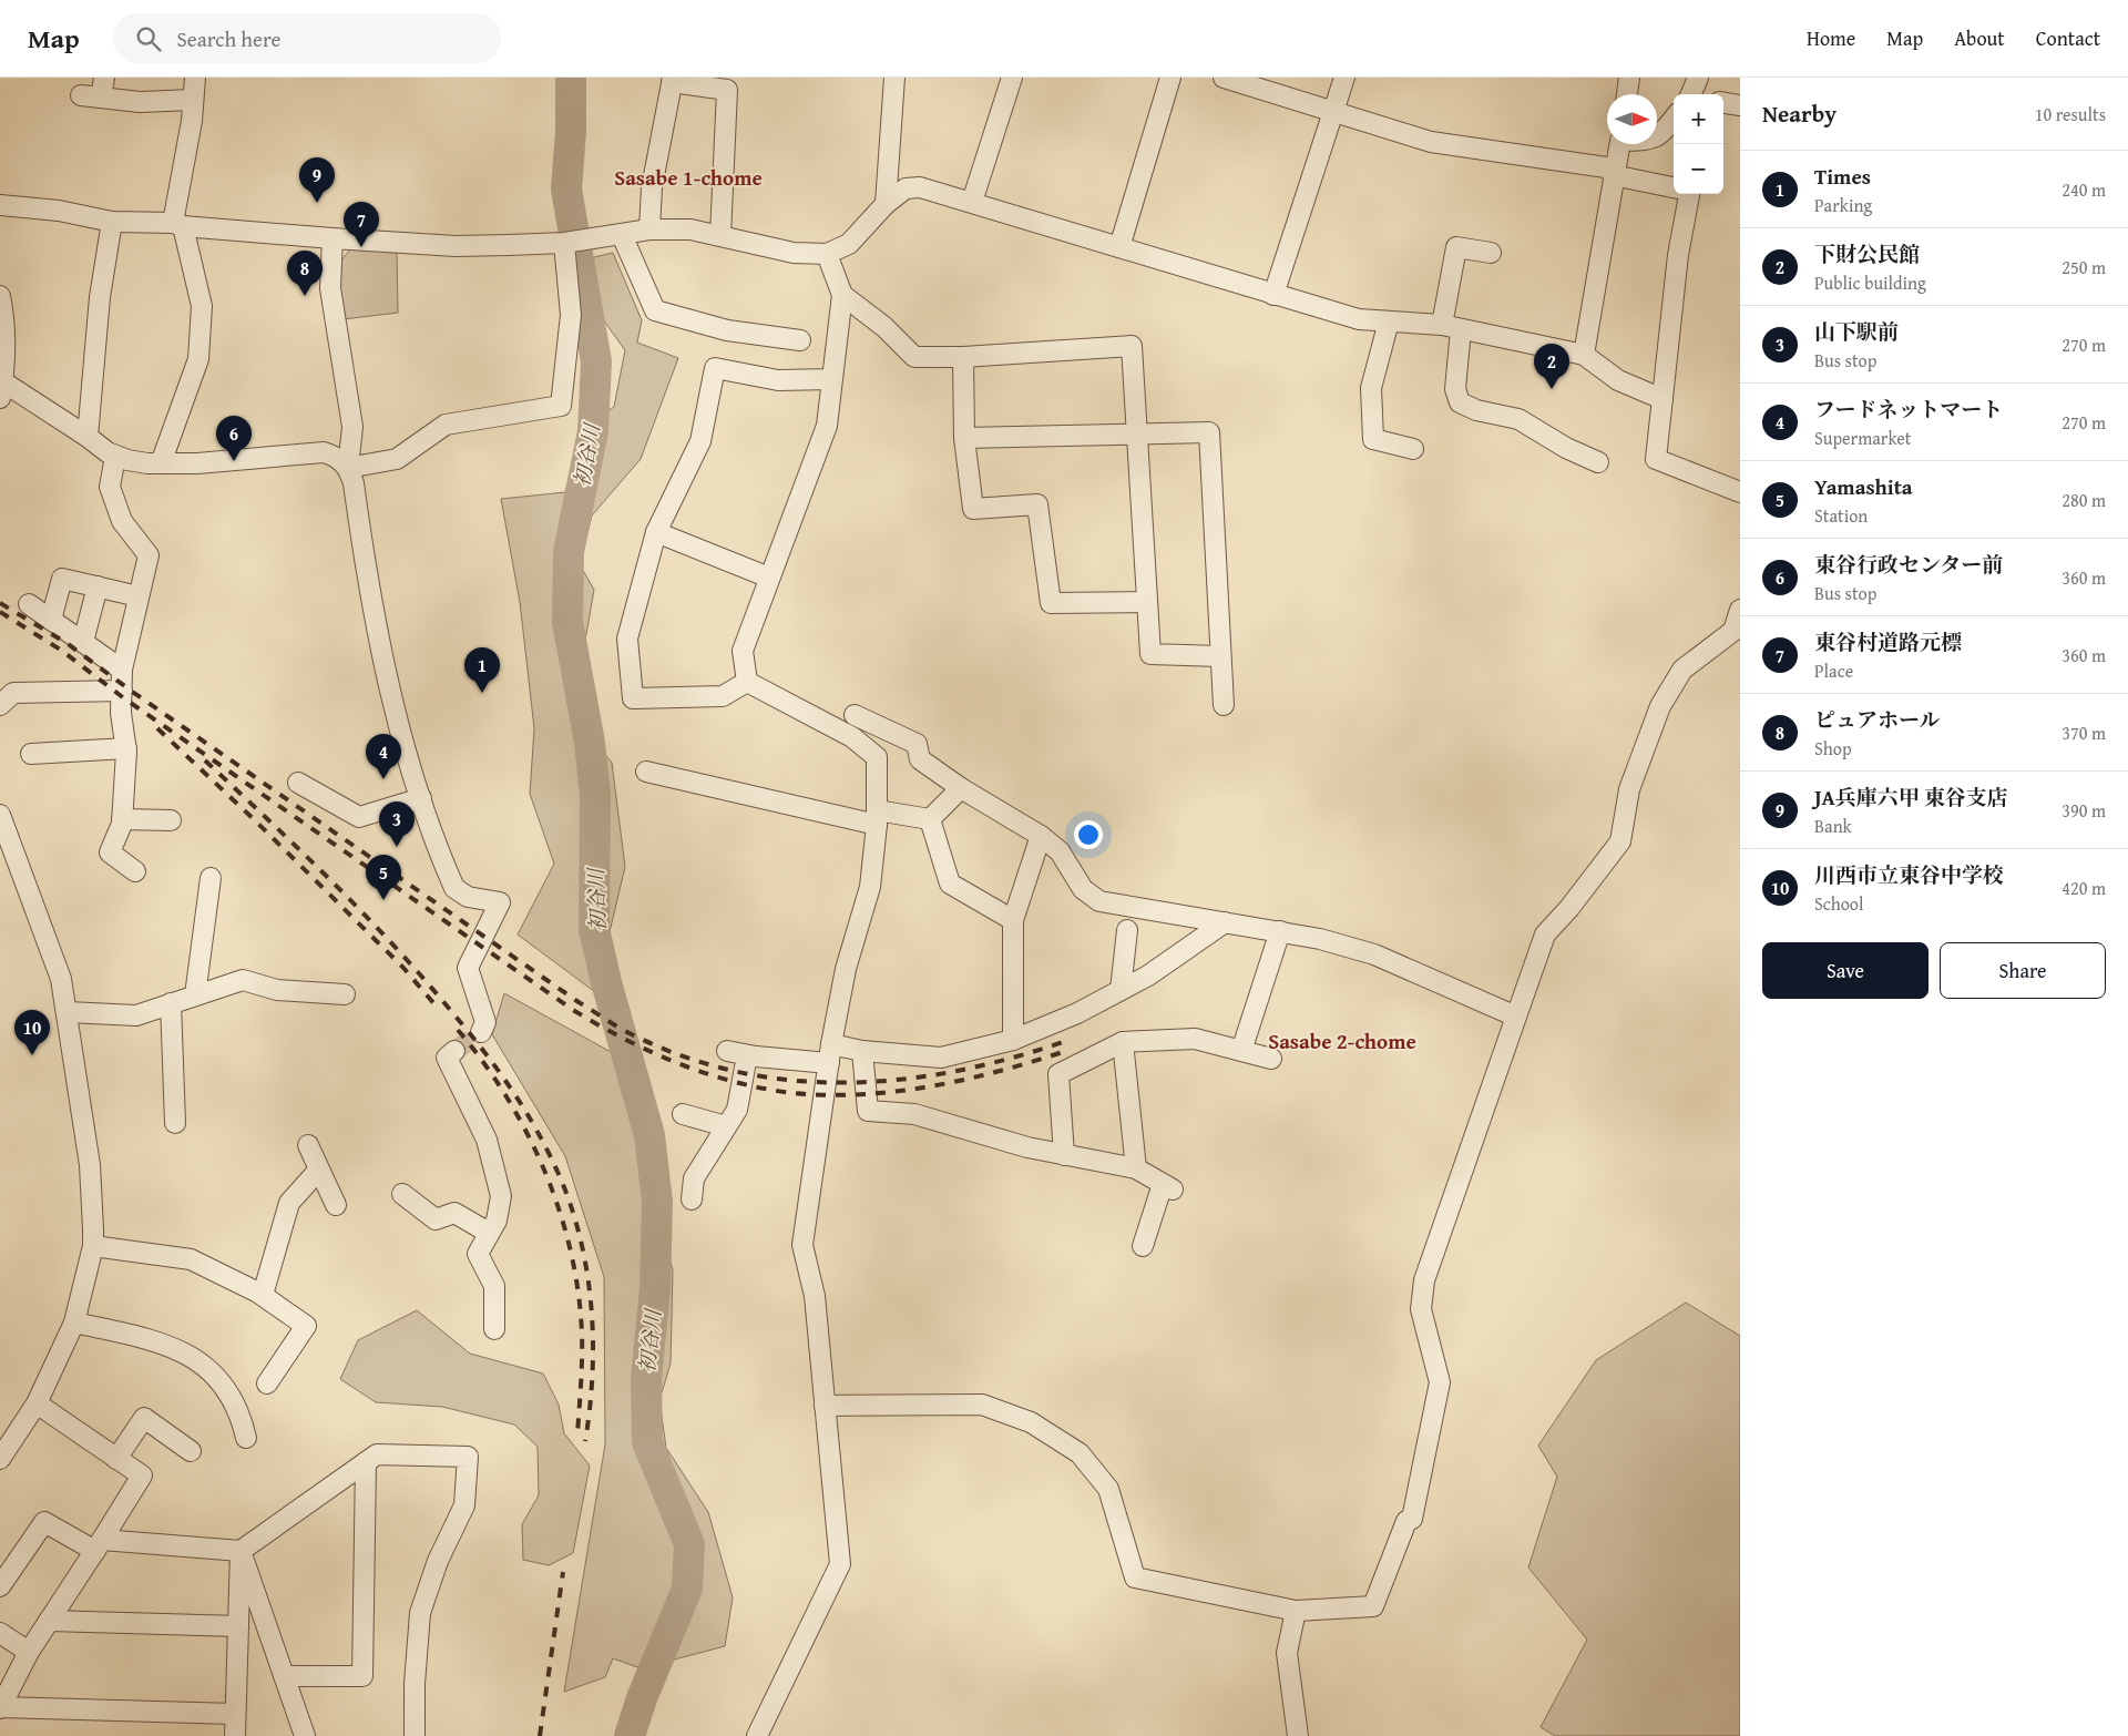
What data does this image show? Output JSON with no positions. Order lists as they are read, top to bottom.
{
  "districts": ["Sasabe 1-chome", "Sasabe 2-chome"],
  "water": ["初谷川"],
  "north": "right",
  "page": {
    "header": "Map",
    "search": "Search here",
    "nav": [
      "Home",
      "Map",
      "About",
      "Contact"
    ],
    "heading": ["Nearby", "10 results"],
    "map_buttons": ["+", "−"],
    "list": [
      {
        "mark": "1",
        "name": "Times",
        "note": "Parking",
        "value": "240 m"
      },
      {
        "mark": "2",
        "name": "下財公民館",
        "note": "Public building",
        "value": "250 m"
      },
      {
        "mark": "3",
        "name": "山下駅前",
        "note": "Bus stop",
        "value": "270 m"
      },
      {
        "mark": "4",
        "name": "フードネットマート",
        "note": "Supermarket",
        "value": "270 m"
      },
      {
        "mark": "5",
        "name": "Yamashita",
        "note": "Station",
        "value": "280 m"
      },
      {
        "mark": "6",
        "name": "東谷行政センター前",
        "note": "Bus stop",
        "value": "360 m"
      },
      {
        "mark": "7",
        "name": "東谷村道路元標",
        "note": "Place",
        "value": "360 m"
      },
      {
        "mark": "8",
        "name": "ピュアホール",
        "note": "Shop",
        "value": "370 m"
      },
      {
        "mark": "9",
        "name": "JA兵庫六甲 東谷支店",
        "note": "Bank",
        "value": "390 m"
      },
      {
        "mark": "10",
        "name": "川西市立東谷中学校",
        "note": "School",
        "value": "420 m"
      }
    ],
    "pins": [
      "9",
      "7",
      "8",
      "2",
      "6",
      "1",
      "4",
      "3",
      "5",
      "10"
    ],
    "buttons": ["Save", "Share"]
  }
}
